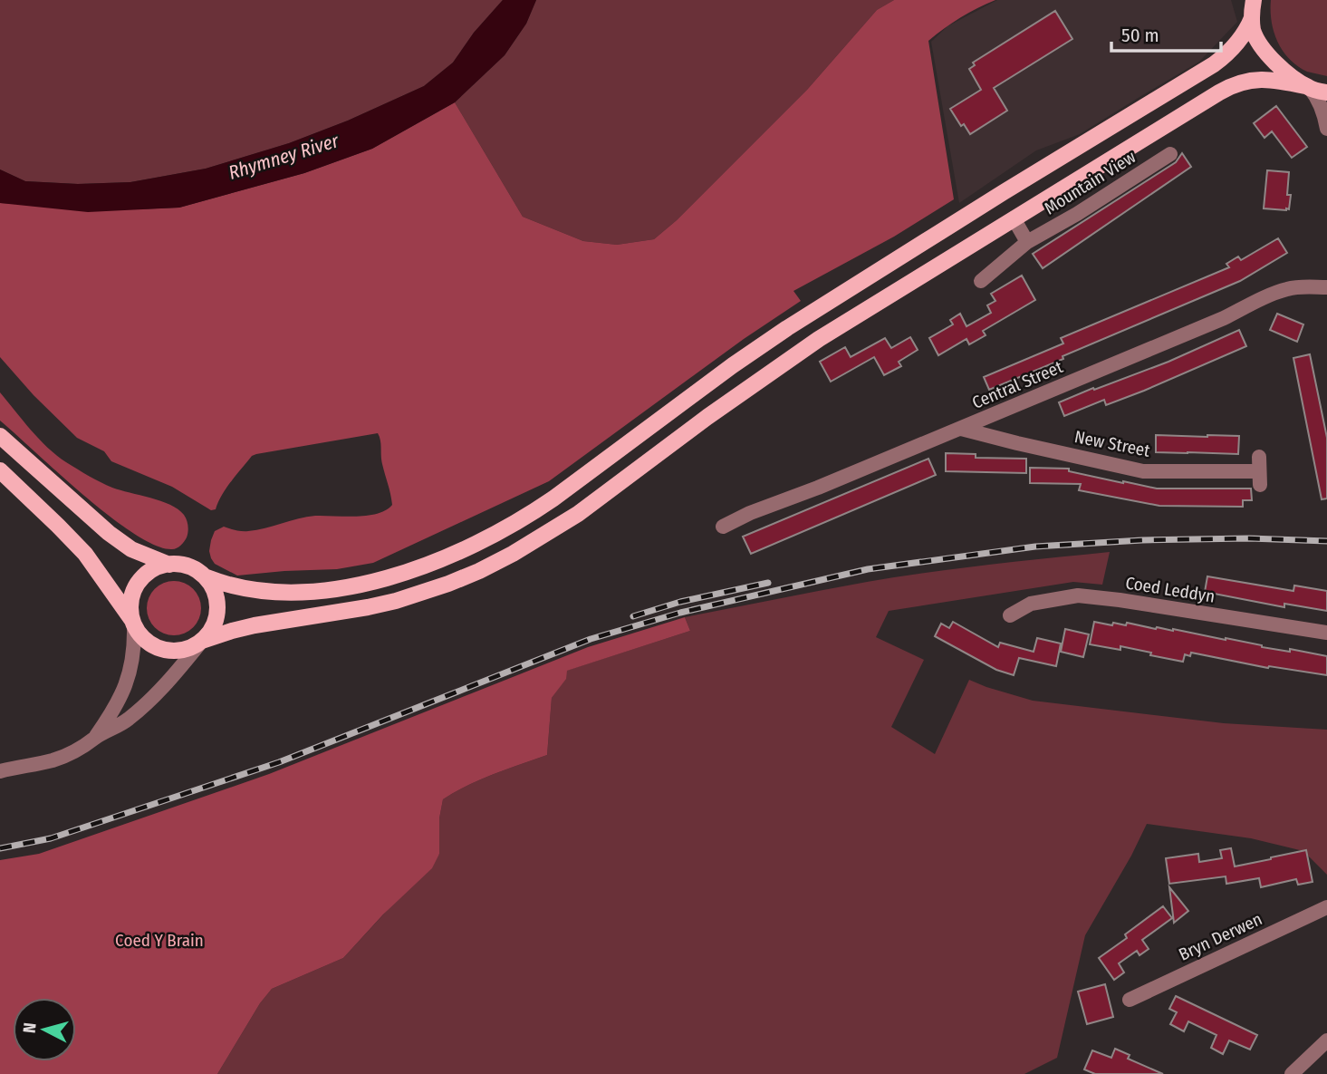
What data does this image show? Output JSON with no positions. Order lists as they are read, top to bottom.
{
  "streets": {
    "street": [
      "Mountain View",
      "Central Street",
      "New Street",
      "Coed Leddyn",
      "Bryn Derwen"
    ]
  },
  "crossings": [
    ["Central Street", "New Street"]
  ],
  "water": ["Rhymney River"],
  "parks": ["Coed Y Brain"],
  "scale_bar": "50 m",
  "north": "left"
}
